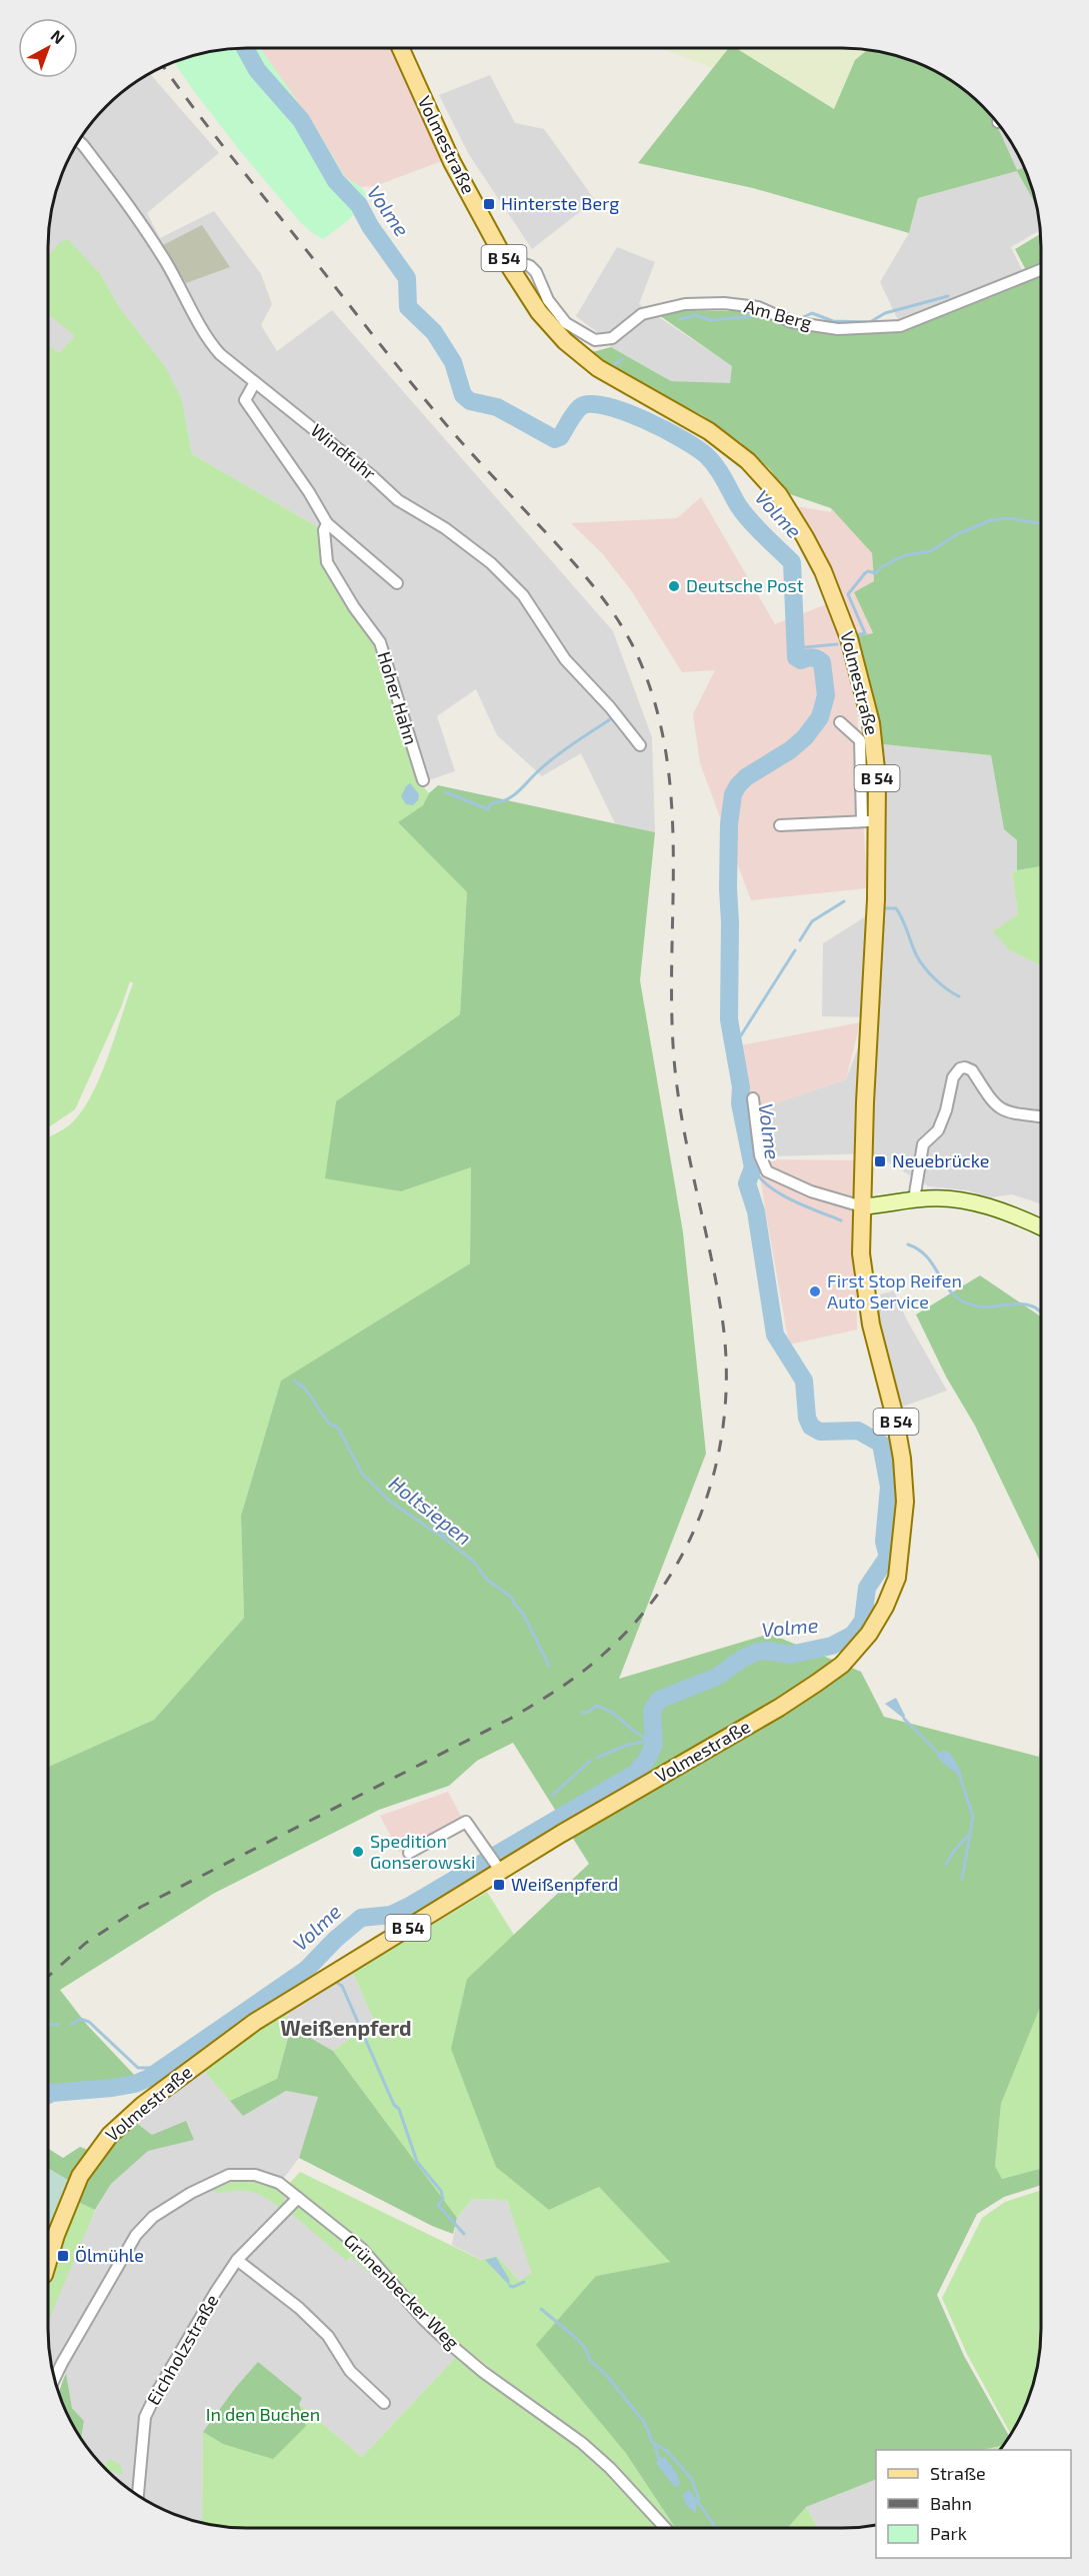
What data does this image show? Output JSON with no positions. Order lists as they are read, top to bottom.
{
  "streets": {
    "main road": ["Volmestraße", "B 54"],
    "street": [
      "Am Berg",
      "Windfuhr",
      "Hoher Hahn",
      "Grünenbecker Weg",
      "Eichholzstraße"
    ]
  },
  "crossings": [
    ["Volmestraße", "Am Berg"],
    ["Grünenbecker Weg", "Eichholzstraße"]
  ],
  "districts": ["Weißenpferd"],
  "water": ["Volme", "Holtsiepen"],
  "parks": ["In den Buchen"],
  "places": {
    "transit": [
      "Hinterste Berg",
      "Neuebrücke",
      "Weißenpferd",
      "Ölmühle"
    ],
    "other": ["Deutsche Post", "First Stop Reifen Auto Service", "Spedition Gonserowski"]
  },
  "legend": ["Straße", "Bahn", "Park"],
  "north": "top right"
}
